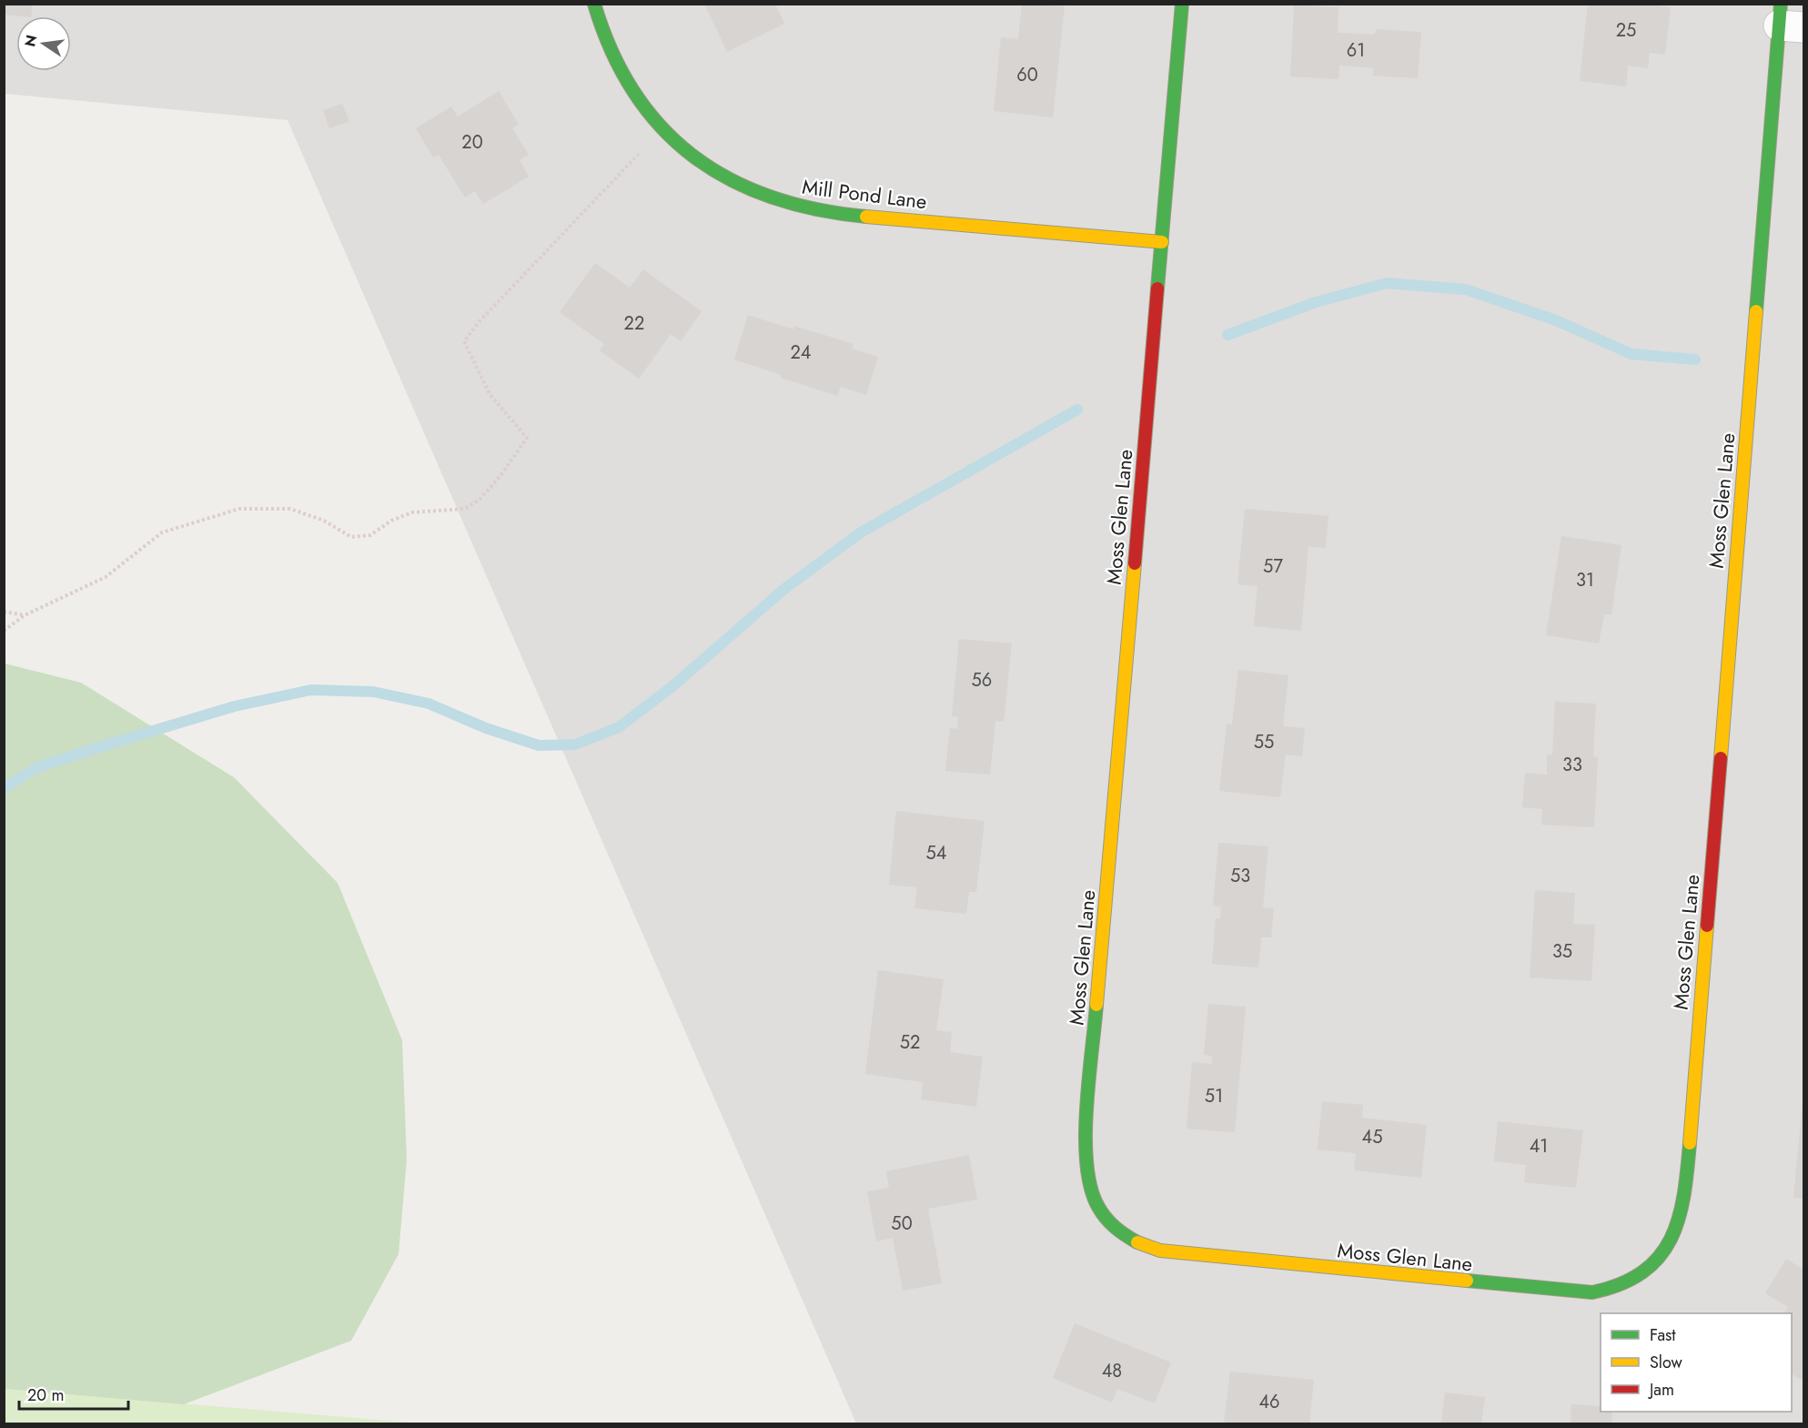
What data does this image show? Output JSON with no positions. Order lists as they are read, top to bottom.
{
  "streets": {
    "street": ["Mill Pond Lane", "Moss Glen Lane"]
  },
  "crossings": [
    ["Mill Pond Lane", "Moss Glen Lane"]
  ],
  "house_numbers": [
    "25",
    "61",
    "60",
    "20",
    "22",
    "24",
    "57",
    "31",
    "56",
    "55",
    "33",
    "54",
    "53",
    "35",
    "52",
    "51",
    "45",
    "41",
    "50",
    "48",
    "46"
  ],
  "legend": ["Fast", "Slow", "Jam"],
  "scale_bar": "20 m",
  "north": "left"
}
